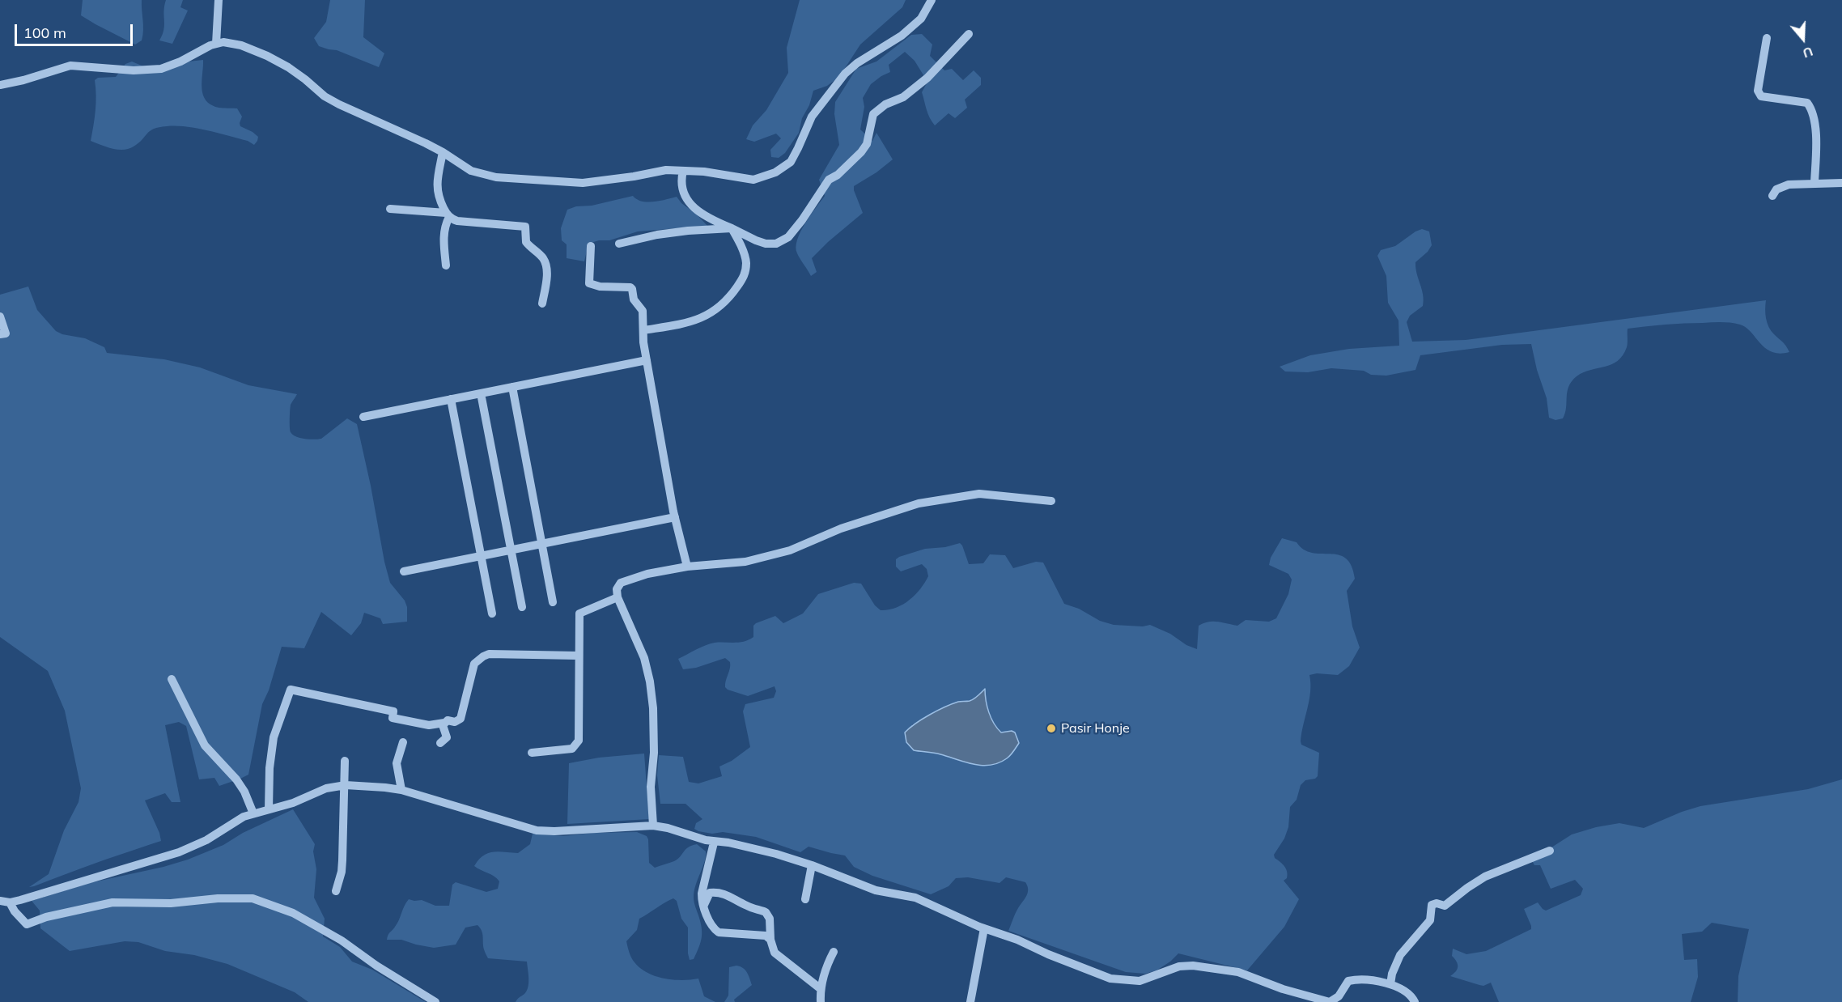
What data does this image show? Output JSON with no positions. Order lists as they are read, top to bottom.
{
  "places": ["Pasir Honje"],
  "scale_bar": "100 m",
  "north": "bottom"
}
